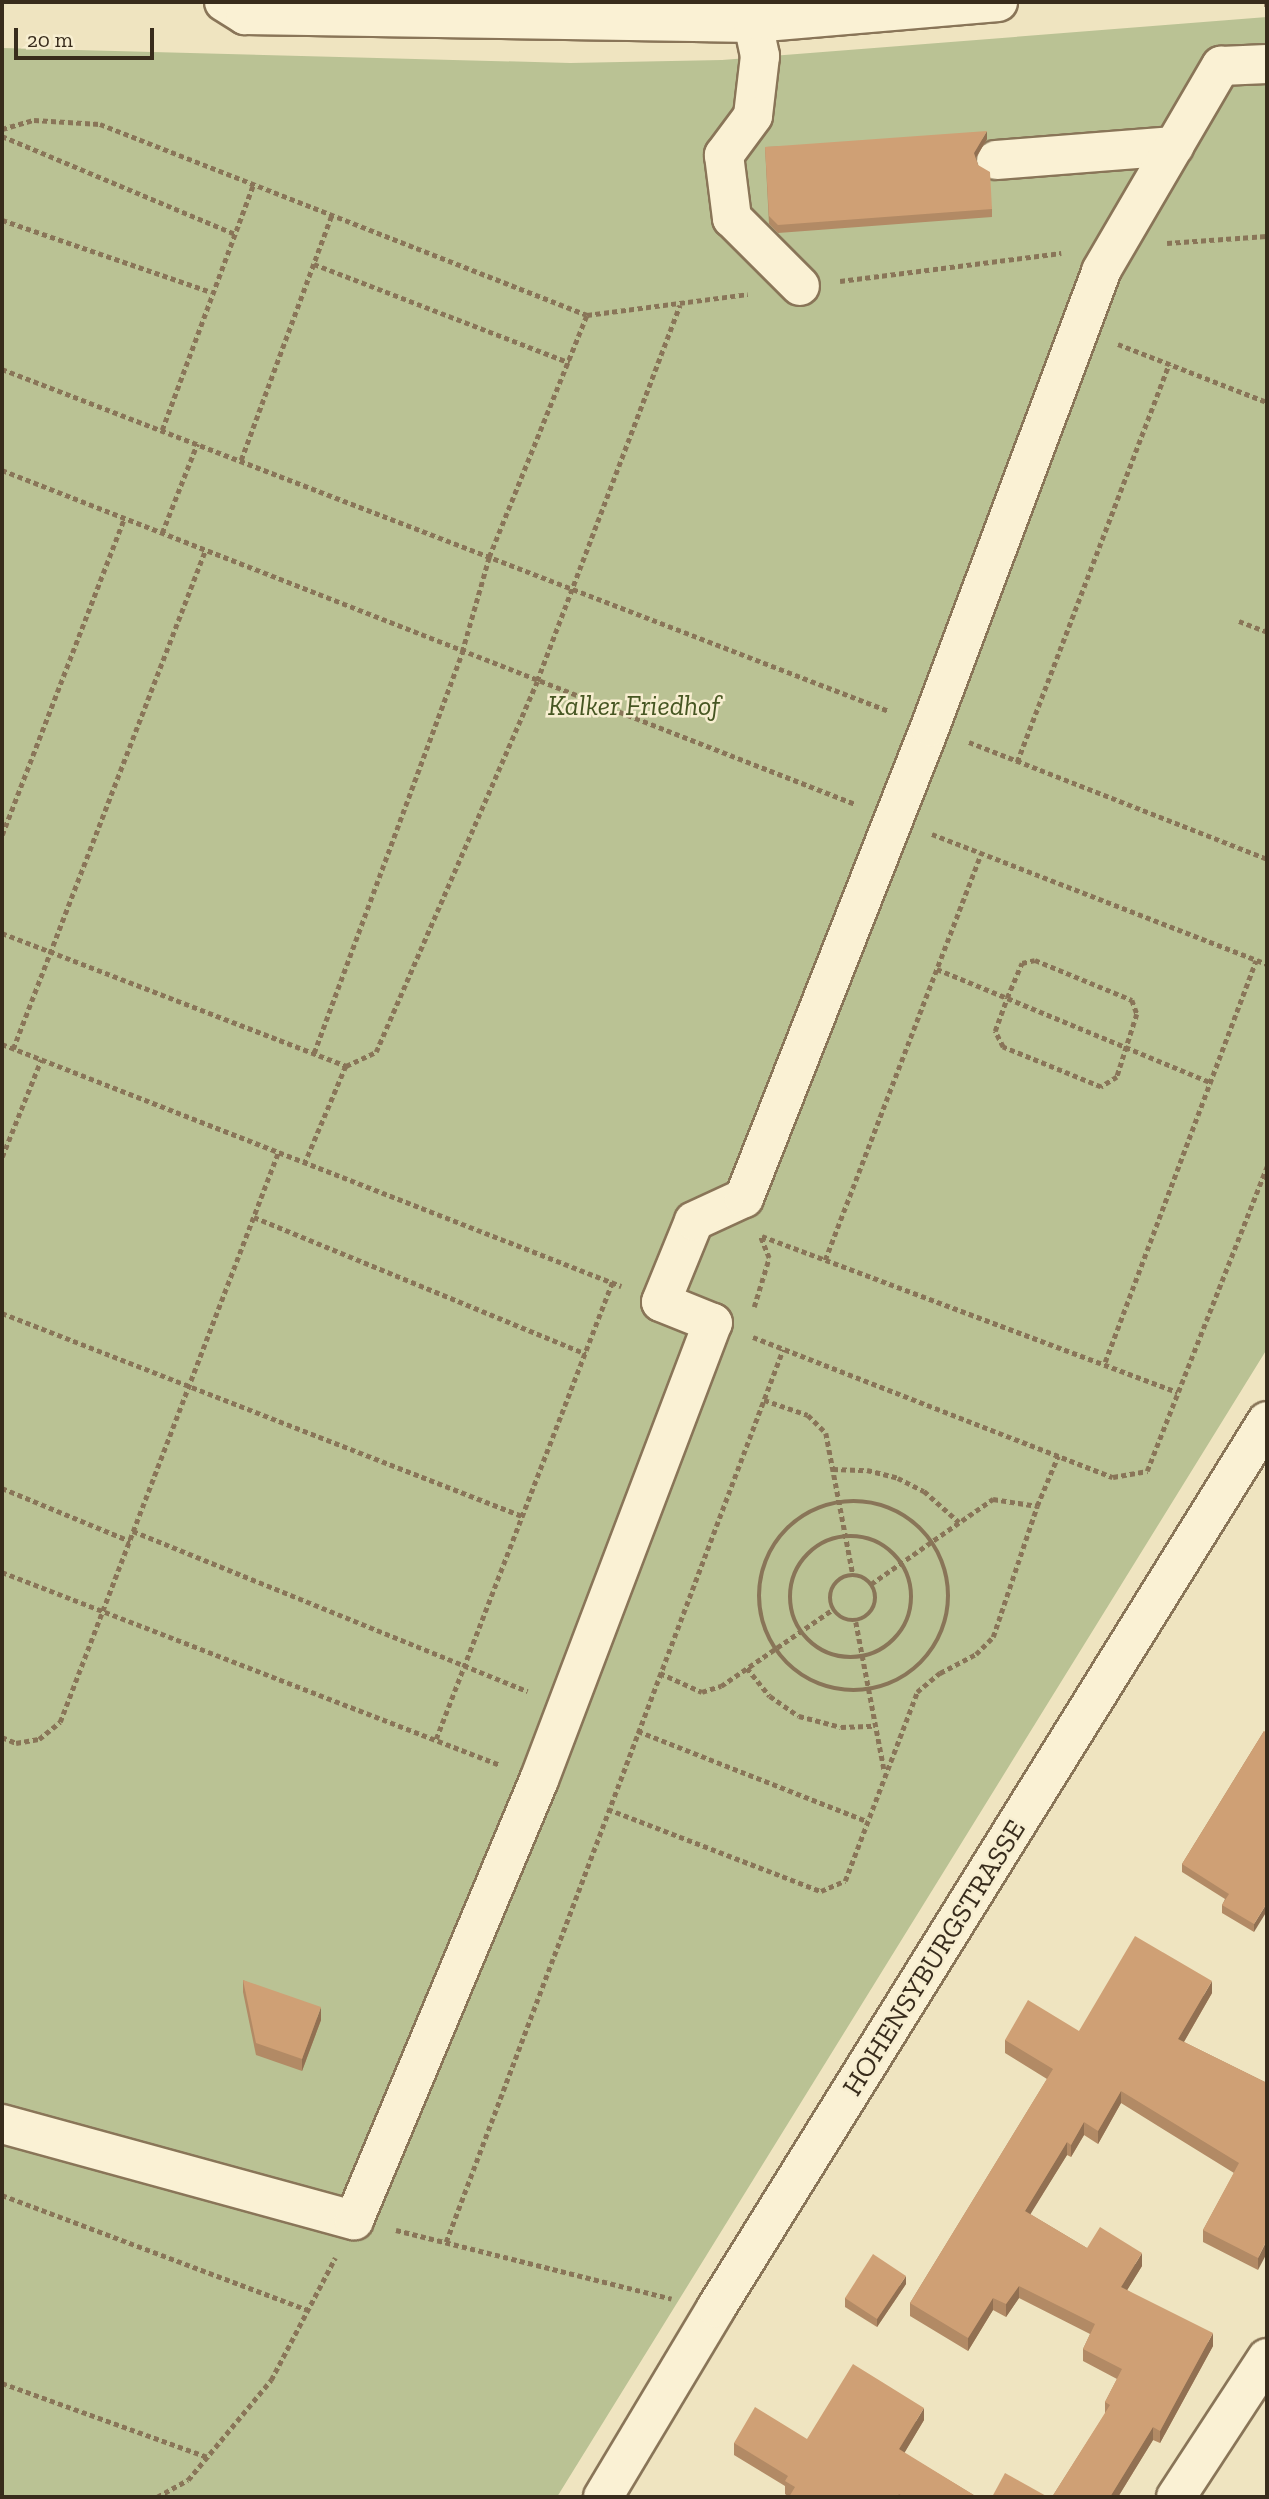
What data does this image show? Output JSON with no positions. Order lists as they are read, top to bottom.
{
  "streets": {
    "street": ["HOHENSYBURGSTRASSE"]
  },
  "parks": ["Kalker Friedhof"],
  "scale_bar": "20 m"
}
